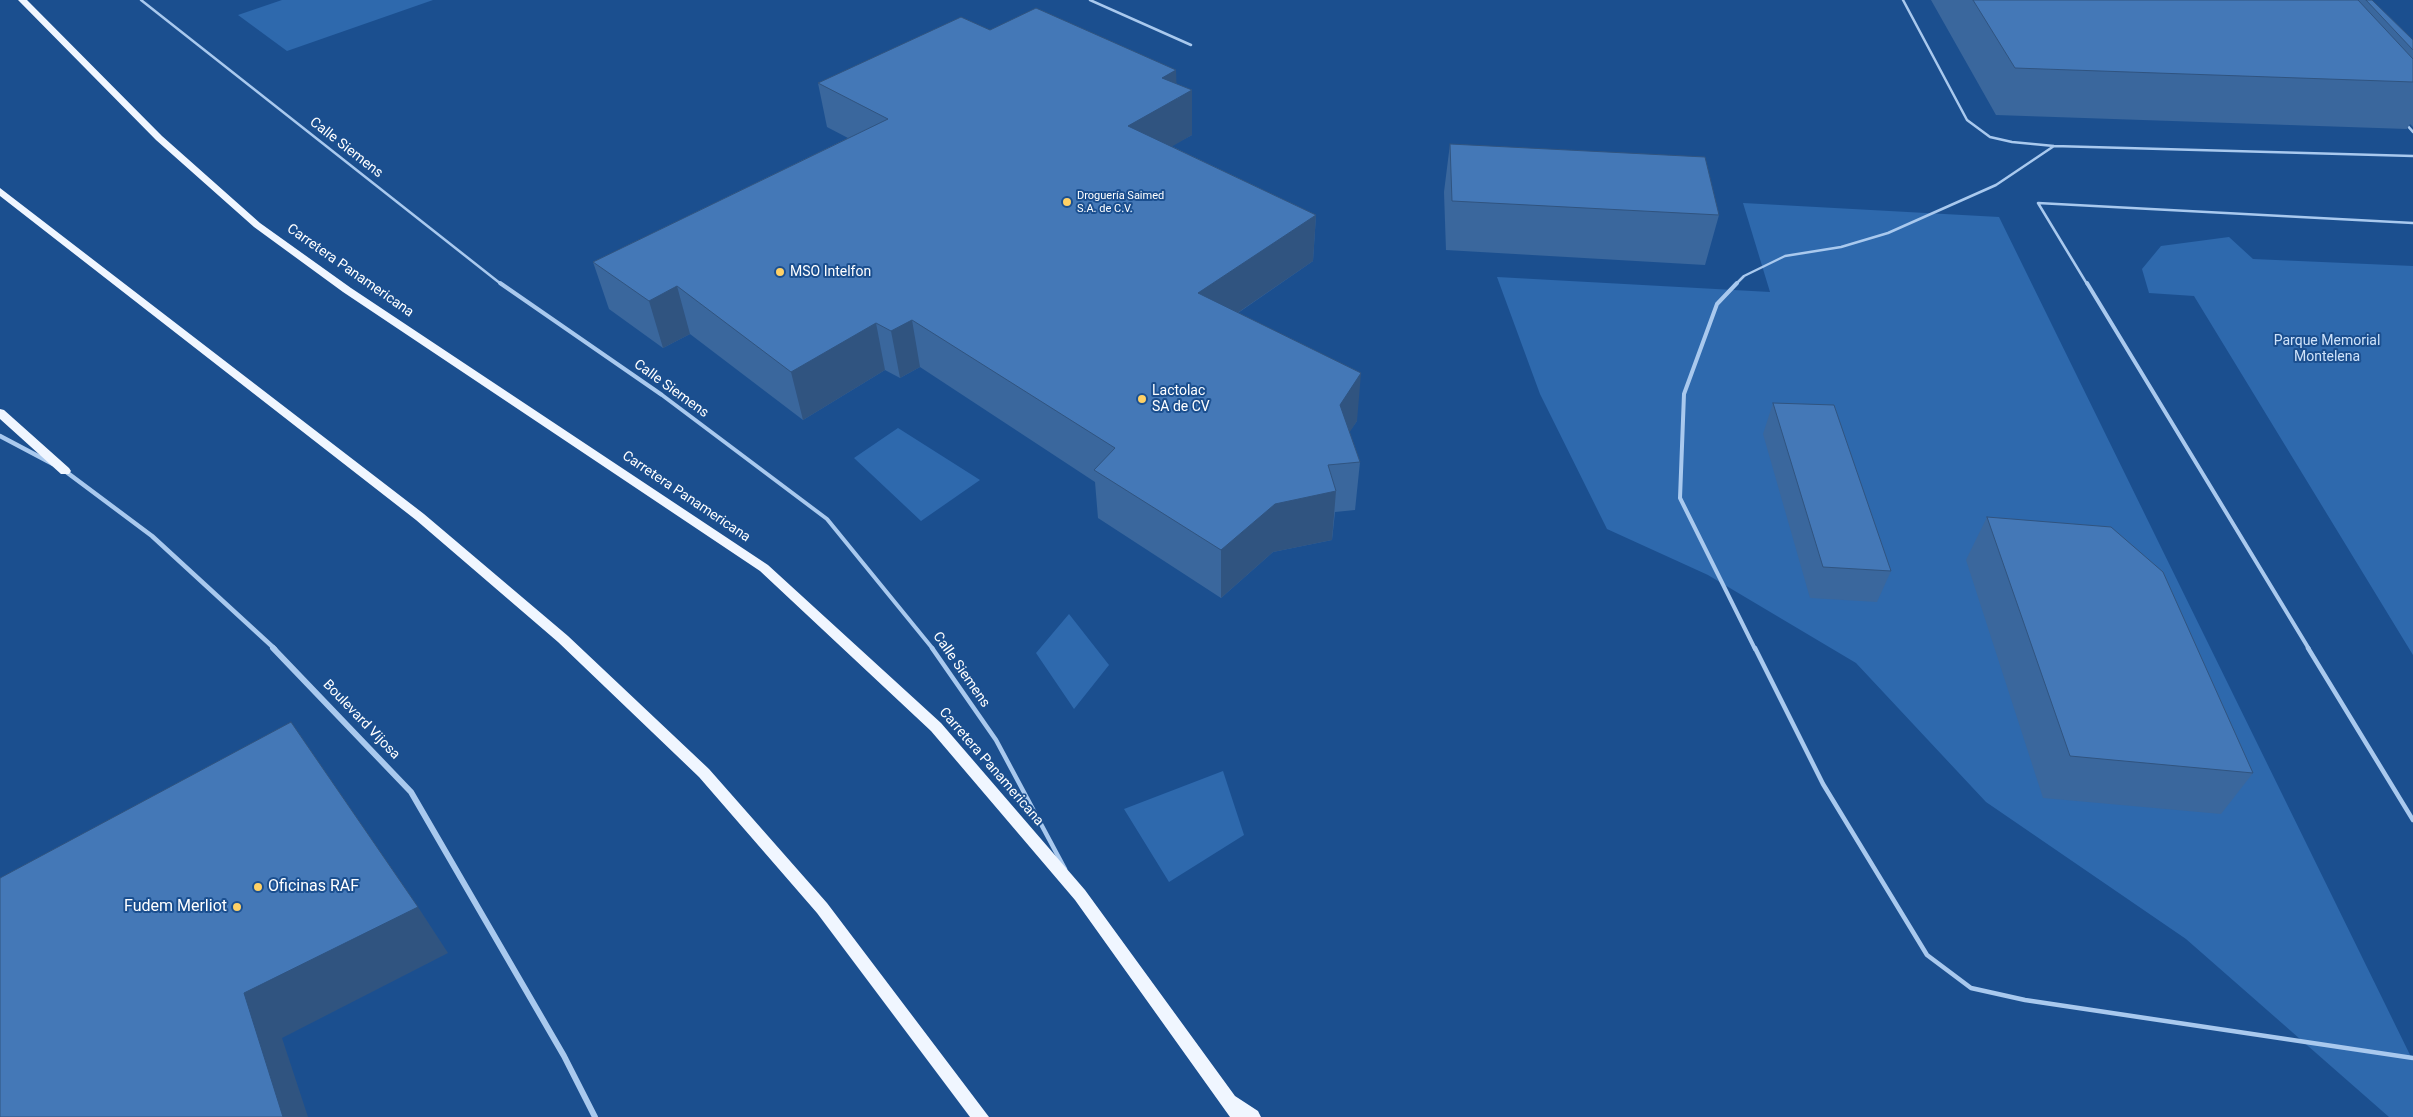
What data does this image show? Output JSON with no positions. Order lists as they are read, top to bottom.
{
  "streets": {
    "main road": ["Carretera Panamericana"],
    "street": ["Boulevard Vijosa"],
    "lane": ["Calle Siemens"]
  },
  "crossings": [
    ["Calle Siemens", "Carretera Panamericana"]
  ],
  "parks": ["Parque Memorial Montelena"],
  "places": [
    "Droguería Saimed S.A. de C.V.",
    "MSO Intelfon",
    "Lactolac SA de CV",
    "Oficinas RAF",
    "Fudem Merliot"
  ]
}
